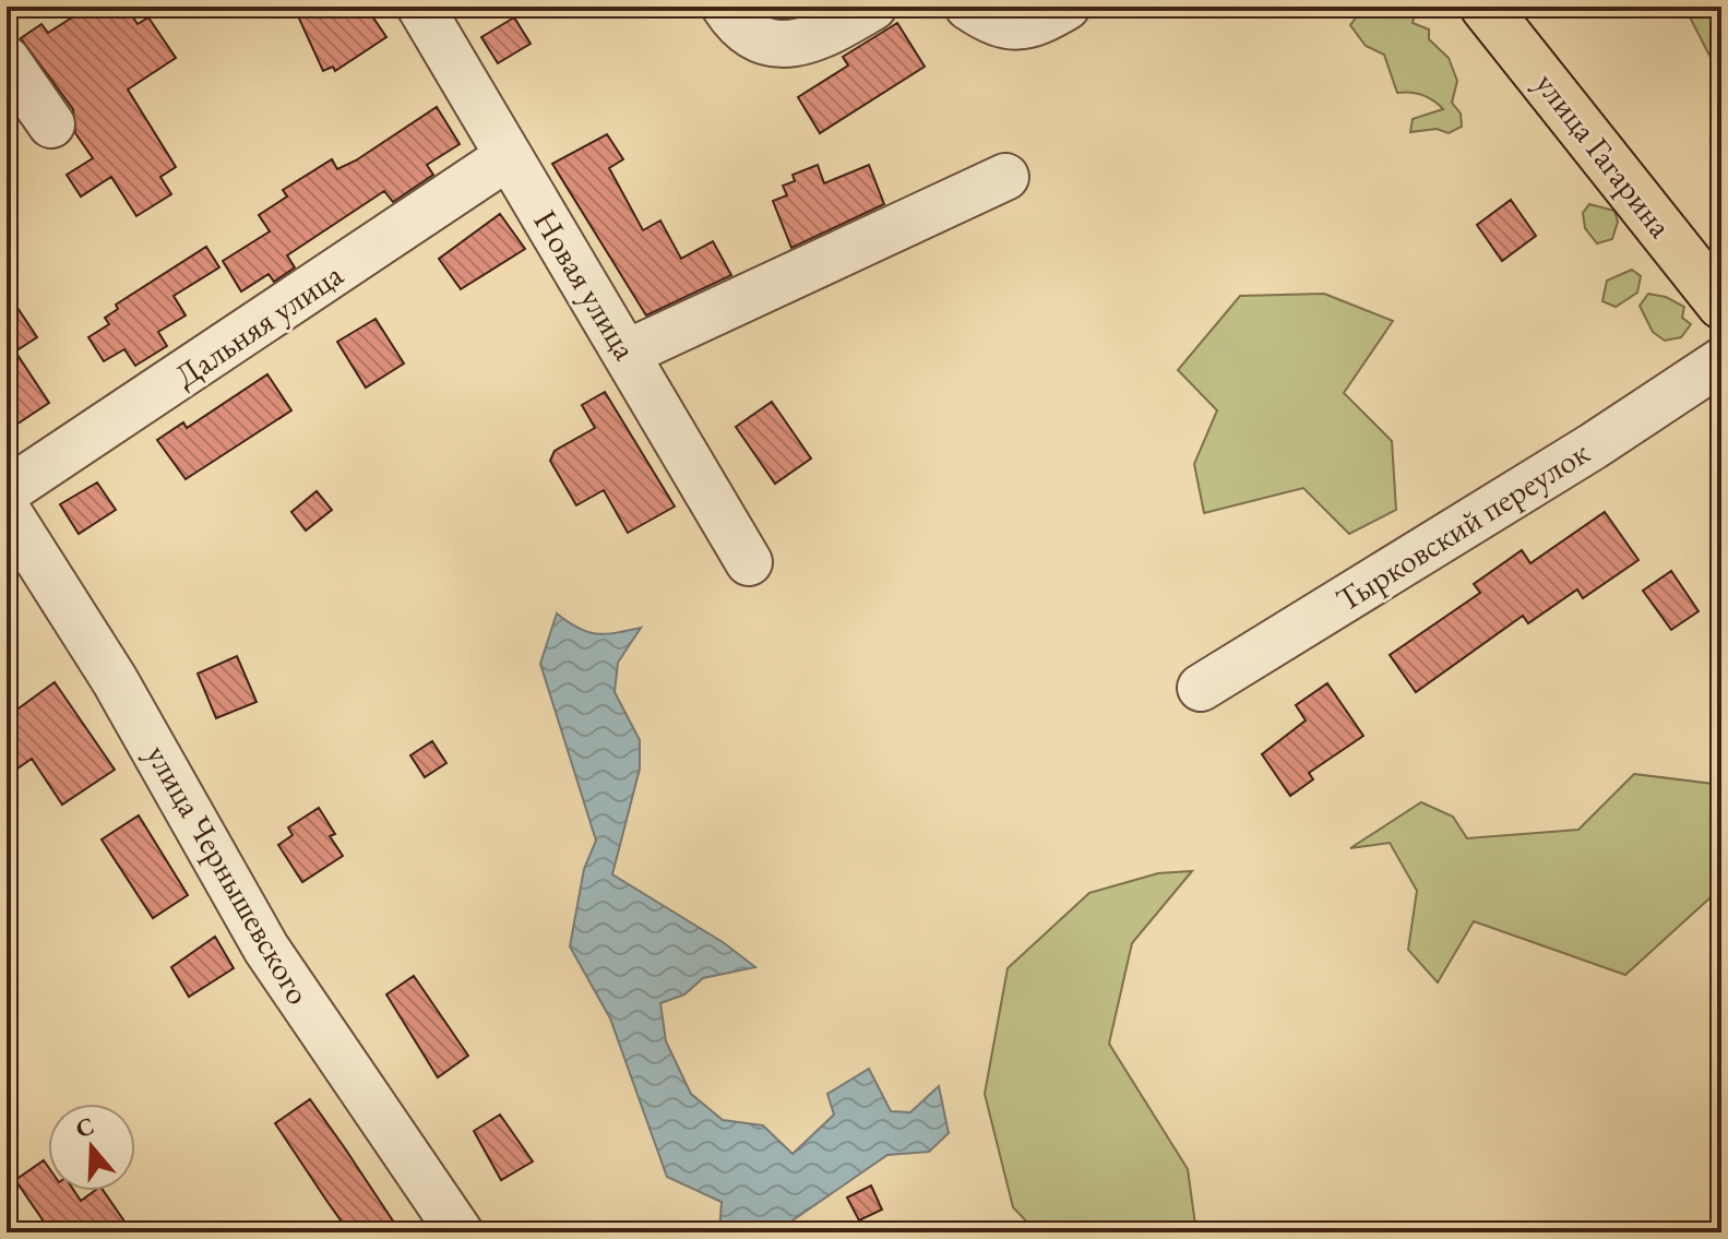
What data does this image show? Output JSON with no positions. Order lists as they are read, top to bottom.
{
  "streets": {
    "main road": ["улица Гагарина"],
    "street": [
      "Новая улица",
      "Дальняя улица",
      "Тырковский переулок",
      "улица Чернышевского"
    ]
  },
  "crossings": [
    ["Новая улица", "Дальняя улица"]
  ],
  "north": "top"
}
